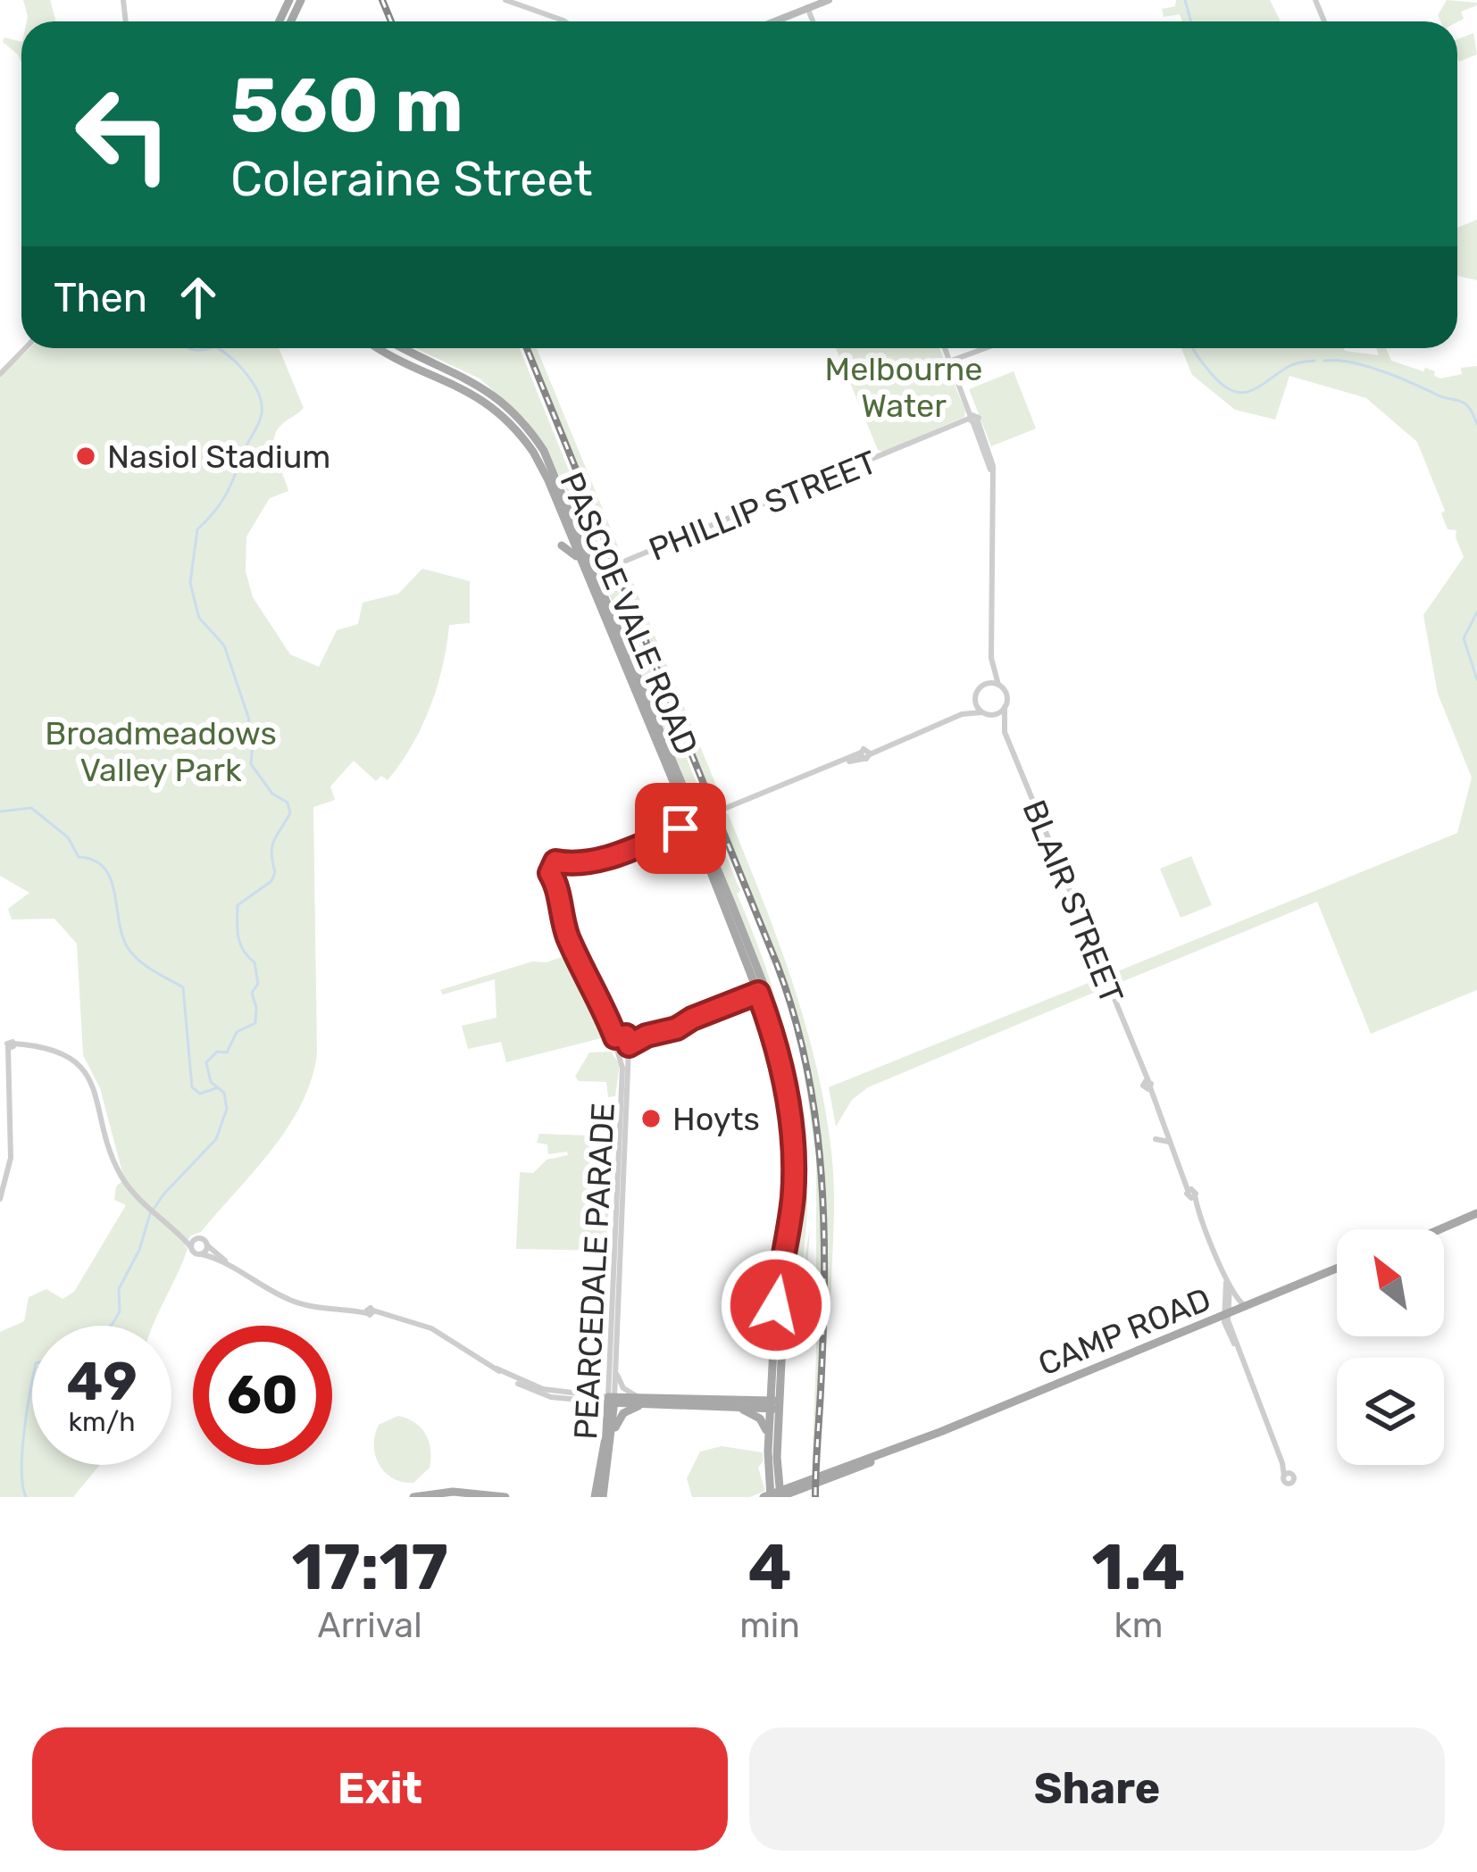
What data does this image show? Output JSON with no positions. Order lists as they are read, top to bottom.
{
  "streets": {
    "main road": ["PASCOE VALE ROAD", "PEARCEDALE PARADE", "CAMP ROAD"],
    "street": ["PHILLIP STREET", "BLAIR STREET"]
  },
  "crossings": [
    ["BLAIR STREET", "CAMP ROAD"]
  ],
  "parks": ["Melbourne Water", "Broadmeadows Valley Park"],
  "places": ["Nasiol Stadium", "Hoyts"],
  "north": "top left",
  "page": {
    "turn": ["560 m", "Coleraine Street"],
    "then": "Then",
    "speed": "49 km/h",
    "limit": "60",
    "eta": [
      "17:17",
      "Arrival",
      "4",
      "min",
      "1.4",
      "km"
    ],
    "buttons": ["Exit", "Share"]
  }
}
